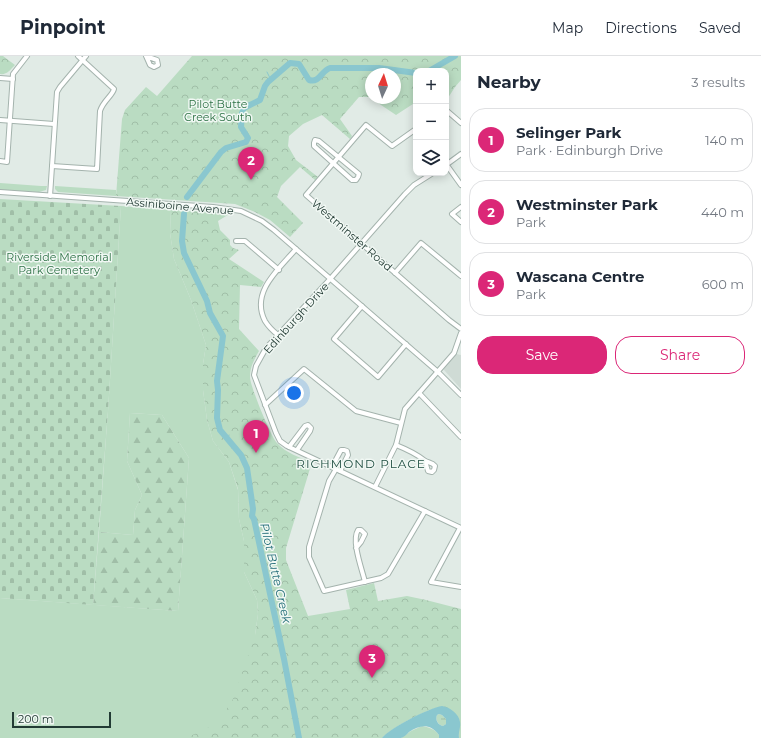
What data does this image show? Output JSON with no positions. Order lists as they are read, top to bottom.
{
  "streets": {
    "street": ["Assiniboine Avenue", "Westminster Road", "Edinburgh Drive"]
  },
  "crossings": [
    ["Assiniboine Avenue", "Edinburgh Drive"],
    ["Westminster Road", "Edinburgh Drive"]
  ],
  "districts": ["RICHMOND PLACE"],
  "water": ["Pilot Butte Creek"],
  "parks": ["Pilot Butte Creek South", "Riverside Memorial Park Cemetery"],
  "scale_bar": "200 m",
  "north": "top",
  "page": {
    "header": "Pinpoint",
    "nav": ["Map", "Directions", "Saved"],
    "heading": ["Nearby", "3 results"],
    "map_buttons": ["+", "−"],
    "list": [
      {
        "mark": "1",
        "name": "Selinger Park",
        "note": "Park · Edinburgh Drive",
        "value": "140 m"
      },
      {
        "mark": "2",
        "name": "Westminster Park",
        "note": "Park",
        "value": "440 m"
      },
      {
        "mark": "3",
        "name": "Wascana Centre",
        "note": "Park",
        "value": "600 m"
      }
    ],
    "pins": ["2", "1", "3"],
    "buttons": ["Save", "Share"],
    "scale": "200 m"
  }
}
